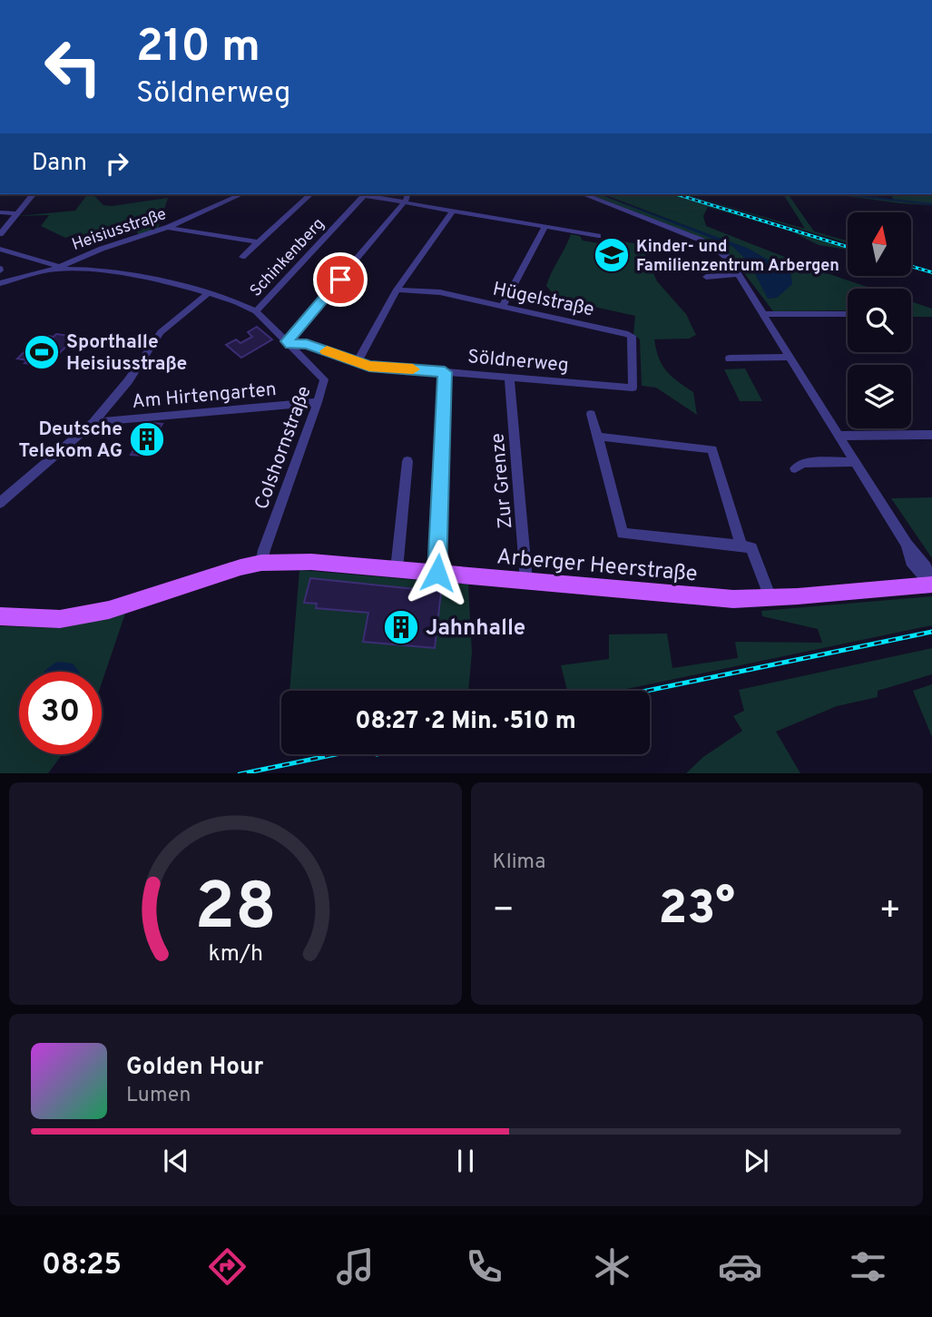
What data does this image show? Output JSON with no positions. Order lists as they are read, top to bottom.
{
  "streets": {
    "main road": ["Arberger Heerstraße"],
    "street": [
      "Heisiusstraße",
      "Schinkenberg",
      "Hügelstraße",
      "Söldnerweg",
      "Am Hirtengarten",
      "Colshornstraße",
      "Zur Grenze"
    ]
  },
  "crossings": [
    ["Heisiusstraße", "Colshornstraße"],
    ["Schinkenberg", "Colshornstraße"],
    ["Hügelstraße", "Söldnerweg"],
    ["Söldnerweg", "Colshornstraße"],
    ["Söldnerweg", "Zur Grenze"],
    ["Am Hirtengarten", "Colshornstraße"],
    ["Colshornstraße", "Arberger Heerstraße"],
    ["Zur Grenze", "Arberger Heerstraße"]
  ],
  "places": {
    "school or university": ["Kinder- und Familienzentrum Arbergen"],
    "sports": ["Sporthalle Heisiusstraße"],
    "building": ["Deutsche Telekom AG", "Jahnhalle"]
  },
  "north": "top",
  "page": {
    "turn": ["210 m", "Söldnerweg"],
    "then": "Dann",
    "limit": "30",
    "trip": "08:27 · 2 Min. · 510 m",
    "tile": "Klima",
    "heat": ["−", "23°", "+"],
    "song": ["Golden Hour", "Lumen"],
    "tabs": "08:25",
    "gauge": ["28", "km/h"]
  }
}
